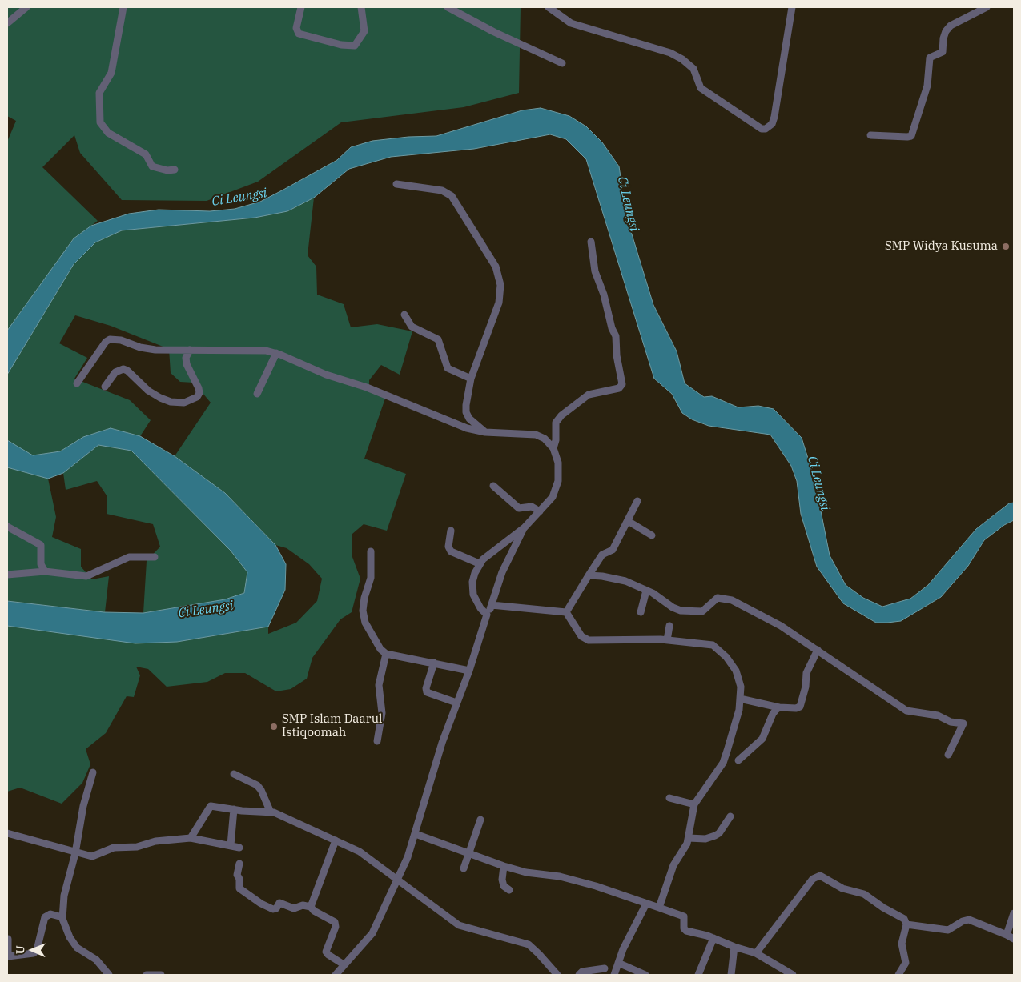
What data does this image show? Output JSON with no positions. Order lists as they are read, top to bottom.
{
  "water": ["Ci Leungsi"],
  "places": ["SMP Widya Kusuma", "SMP Islam Daarul Istiqoomah"],
  "north": "left"
}
